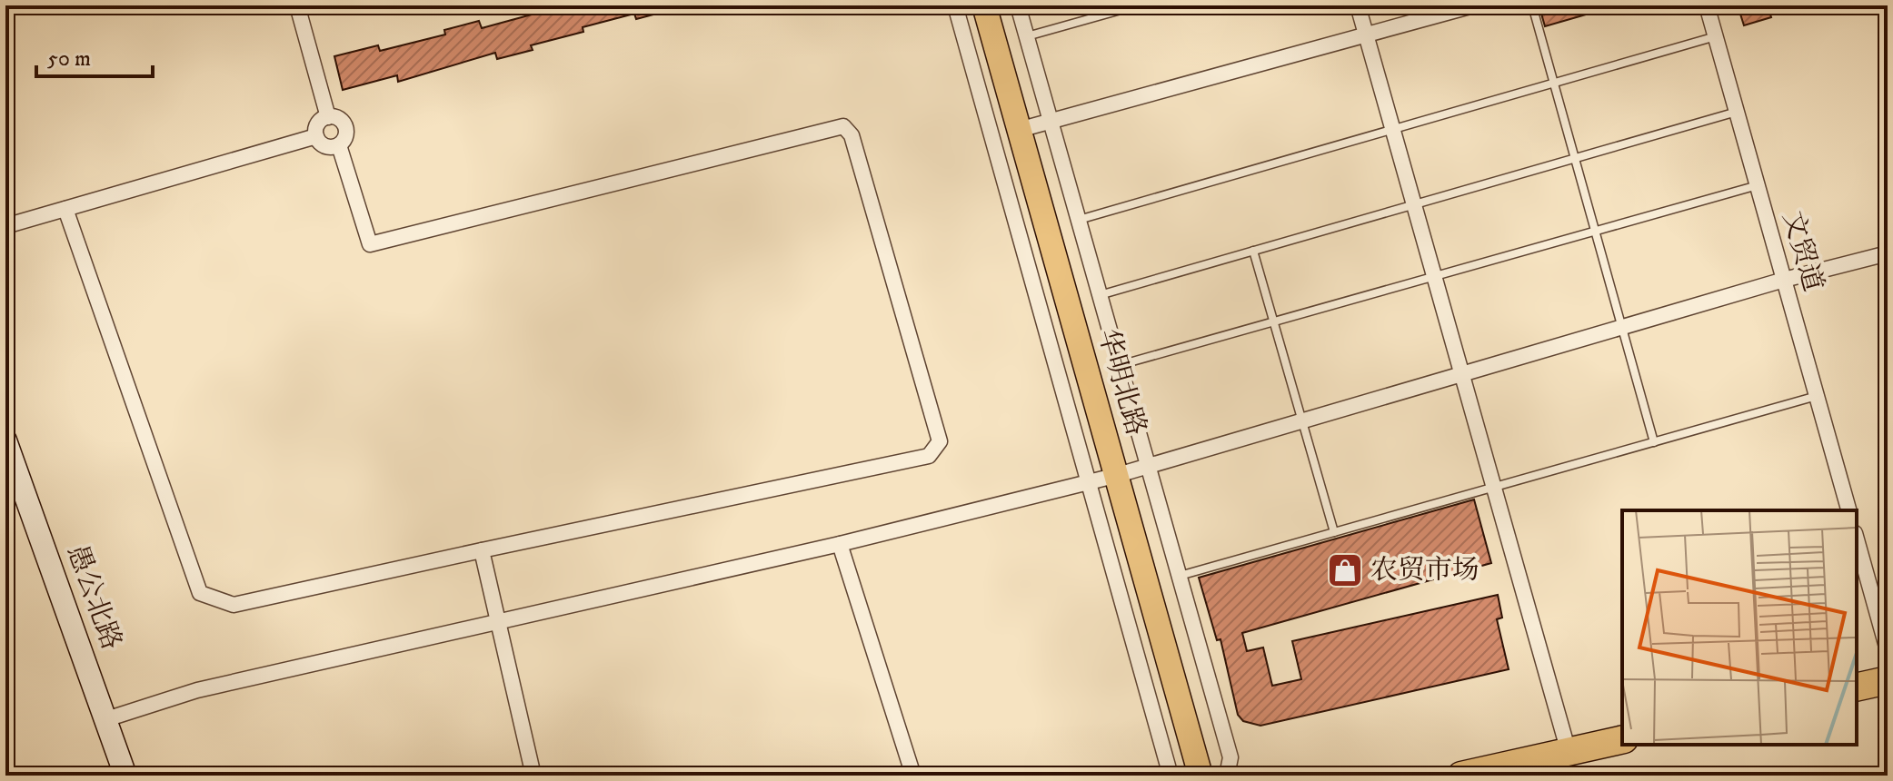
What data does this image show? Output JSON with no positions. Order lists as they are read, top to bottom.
{
  "streets": {
    "main road": ["华明北路", "愚公北路"],
    "street": ["文贸道"]
  },
  "places": {
    "shop": ["农贸市场"]
  },
  "scale_bar": "50 m"
}
